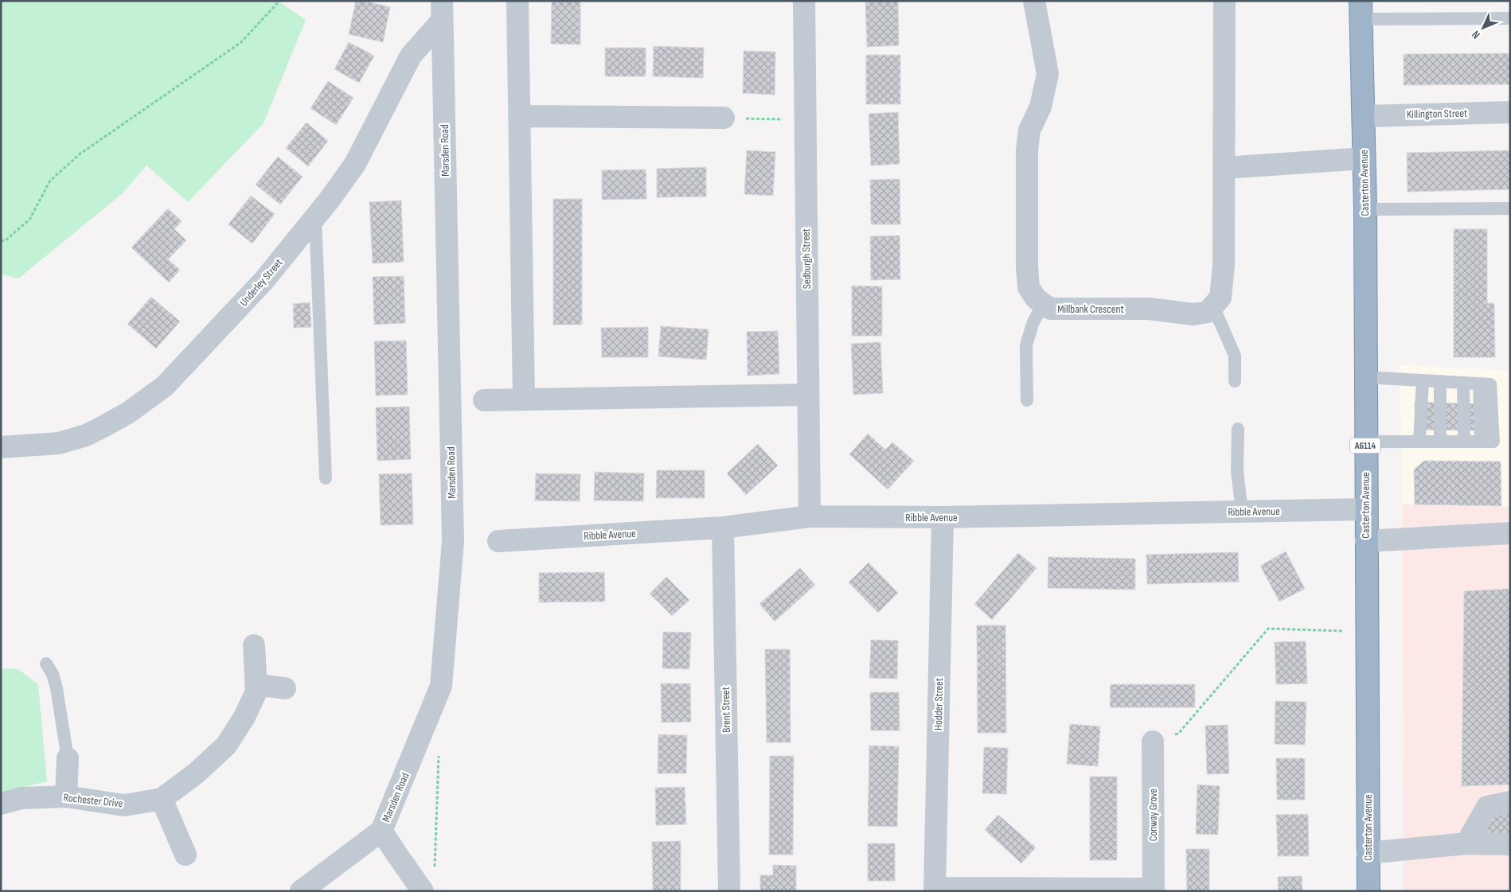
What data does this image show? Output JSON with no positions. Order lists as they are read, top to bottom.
{
  "streets": {
    "highway": ["Casterton Avenue", "A6114"],
    "street": [
      "Killington Street",
      "Marsden Road",
      "Sedburgh Street",
      "Underley Street",
      "Millbank Crescent",
      "Ribble Avenue",
      "Hodder Street",
      "Brent Street",
      "Rochester Drive",
      "Conway Grove"
    ]
  },
  "crossings": [
    ["Killington Street", "Casterton Avenue"],
    ["Marsden Road", "Underley Street"],
    ["Casterton Avenue", "Ribble Avenue"],
    ["Sedburgh Street", "Ribble Avenue"],
    ["Ribble Avenue", "Hodder Street"],
    ["Ribble Avenue", "Brent Street"],
    ["Hodder Street", "Conway Grove"]
  ],
  "north": "bottom left"
}
